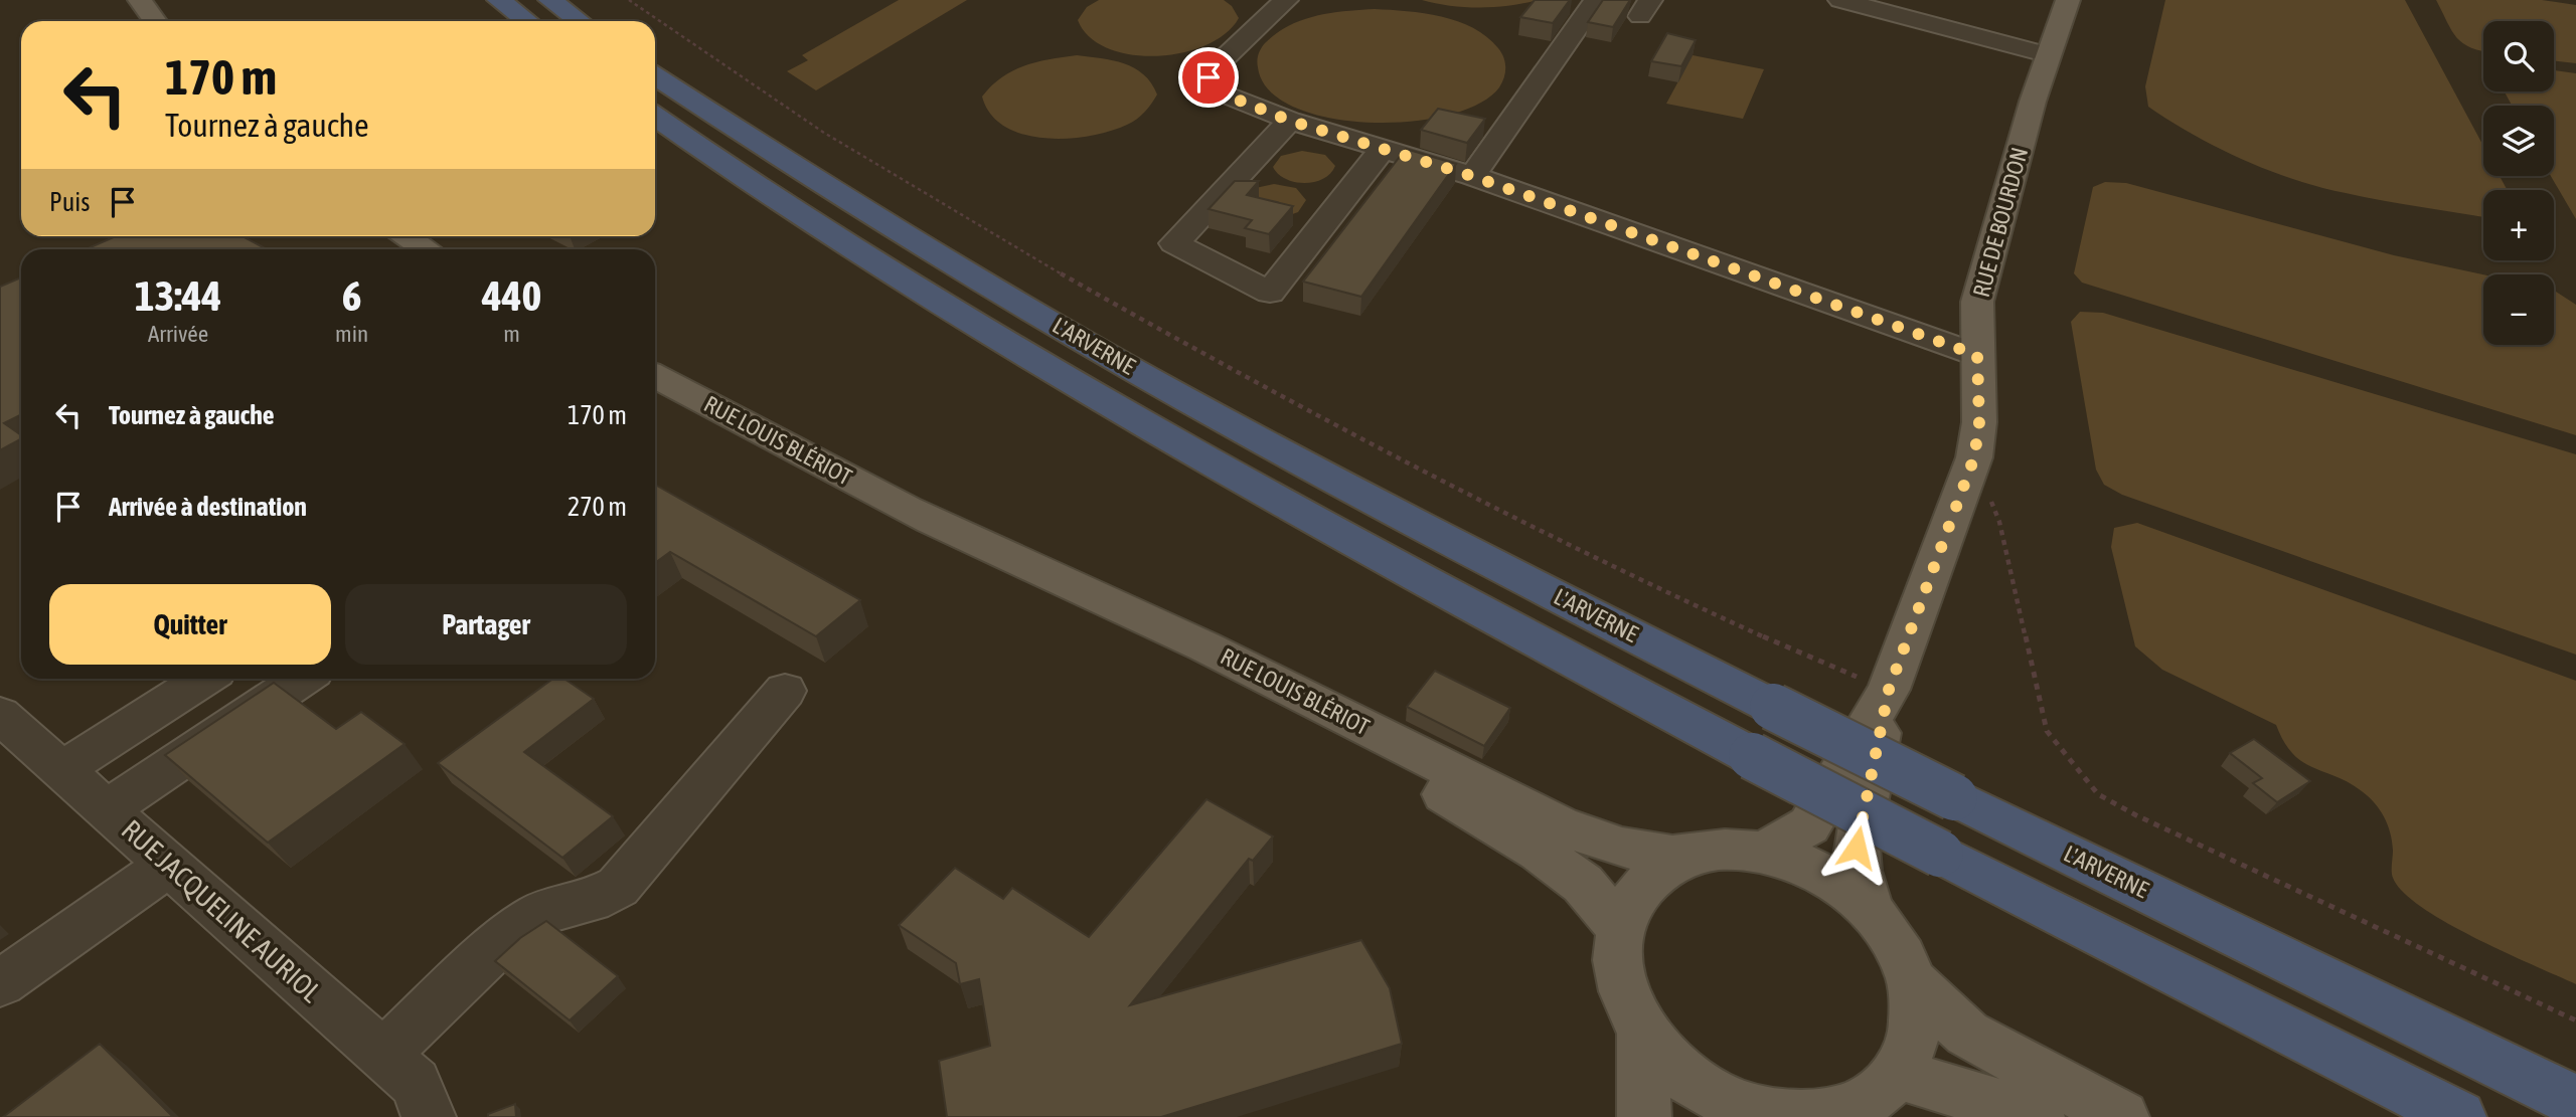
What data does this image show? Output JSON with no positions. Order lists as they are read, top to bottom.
{
  "streets": {
    "highway": ["L'ARVERNE"],
    "main road": ["RUE DE BOURDON", "RUE LOUIS BLÉRIOT"],
    "street": ["RUE JACQUELINE AURIOL"]
  },
  "page": {
    "map_buttons": ["+", "−"],
    "turn": ["170 m", "Tournez à gauche"],
    "then": "Puis",
    "eta": [
      "13:44",
      "Arrivée",
      "6",
      "min",
      "440",
      "m"
    ],
    "list": [
      {
        "name": "Tournez à gauche",
        "value": "170 m"
      },
      {
        "name": "Arrivée à destination",
        "value": "270 m"
      }
    ],
    "buttons": ["Quitter", "Partager"]
  }
}
